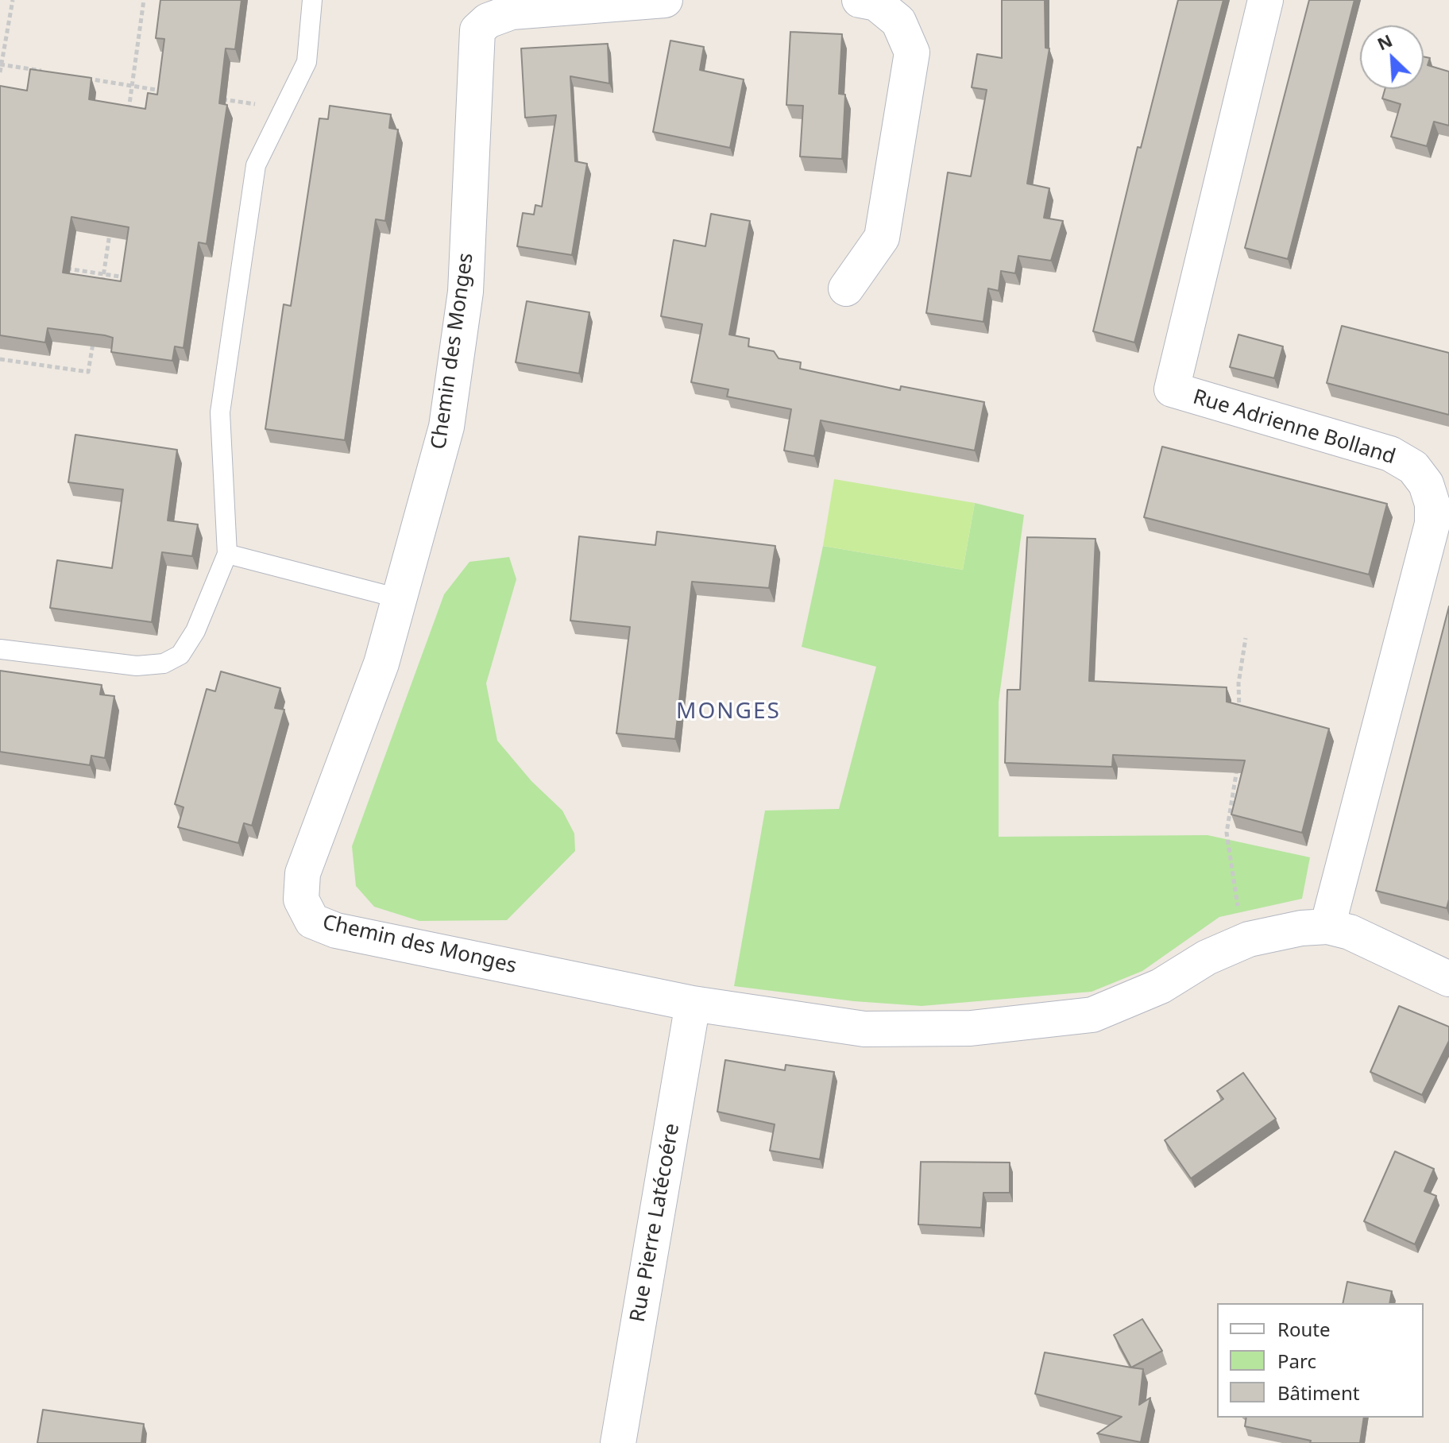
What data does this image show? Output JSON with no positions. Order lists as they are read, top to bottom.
{
  "streets": {
    "street": ["Chemin des Monges", "Rue Adrienne Bolland", "Rue Pierre Latécoére"]
  },
  "crossings": [
    ["Chemin des Monges", "Rue Adrienne Bolland"],
    ["Chemin des Monges", "Rue Pierre Latécoére"]
  ],
  "districts": ["MONGES"],
  "legend": ["Route", "Parc", "Bâtiment"],
  "north": "top left"
}
